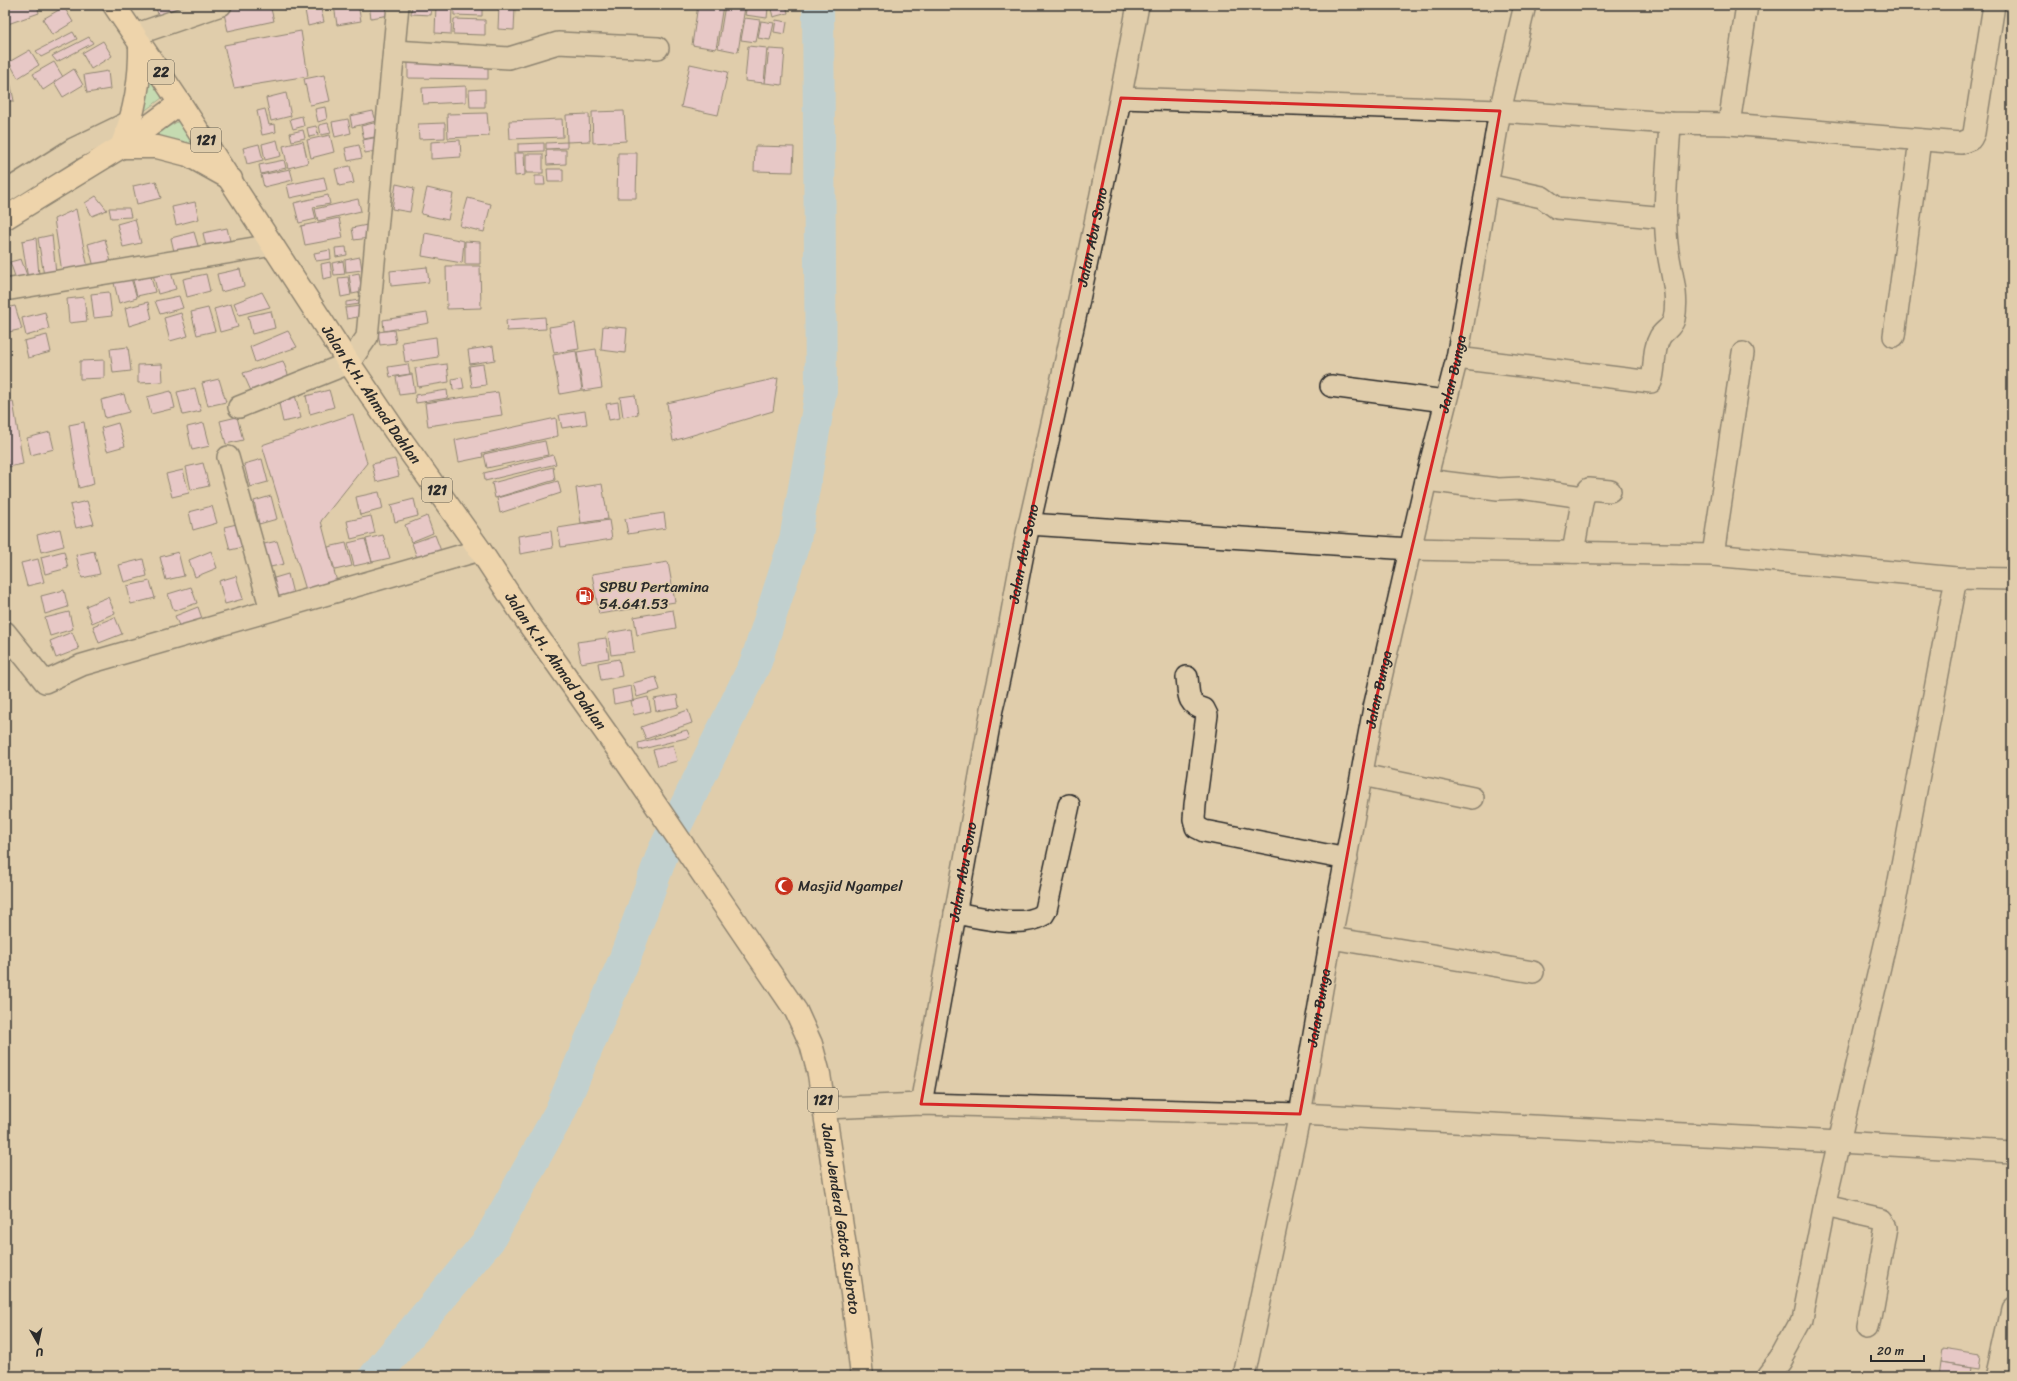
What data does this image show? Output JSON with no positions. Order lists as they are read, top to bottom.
{
  "streets": {
    "main road": [
      "22",
      "121",
      "Jalan K.H. Ahmad Dahlan",
      "Jalan Jenderal Gatot Subroto"
    ],
    "street": ["Jalan Abu Sono", "Jalan Bunga"]
  },
  "crossings": [
    ["Jalan K.H. Ahmad Dahlan", "Jalan Jenderal Gatot Subroto"]
  ],
  "places": {
    "fuel station": ["SPBU Pertamina 54.641.53"],
    "mosque": ["Masjid Ngampel"]
  },
  "scale_bar": "20 m",
  "north": "bottom"
}
